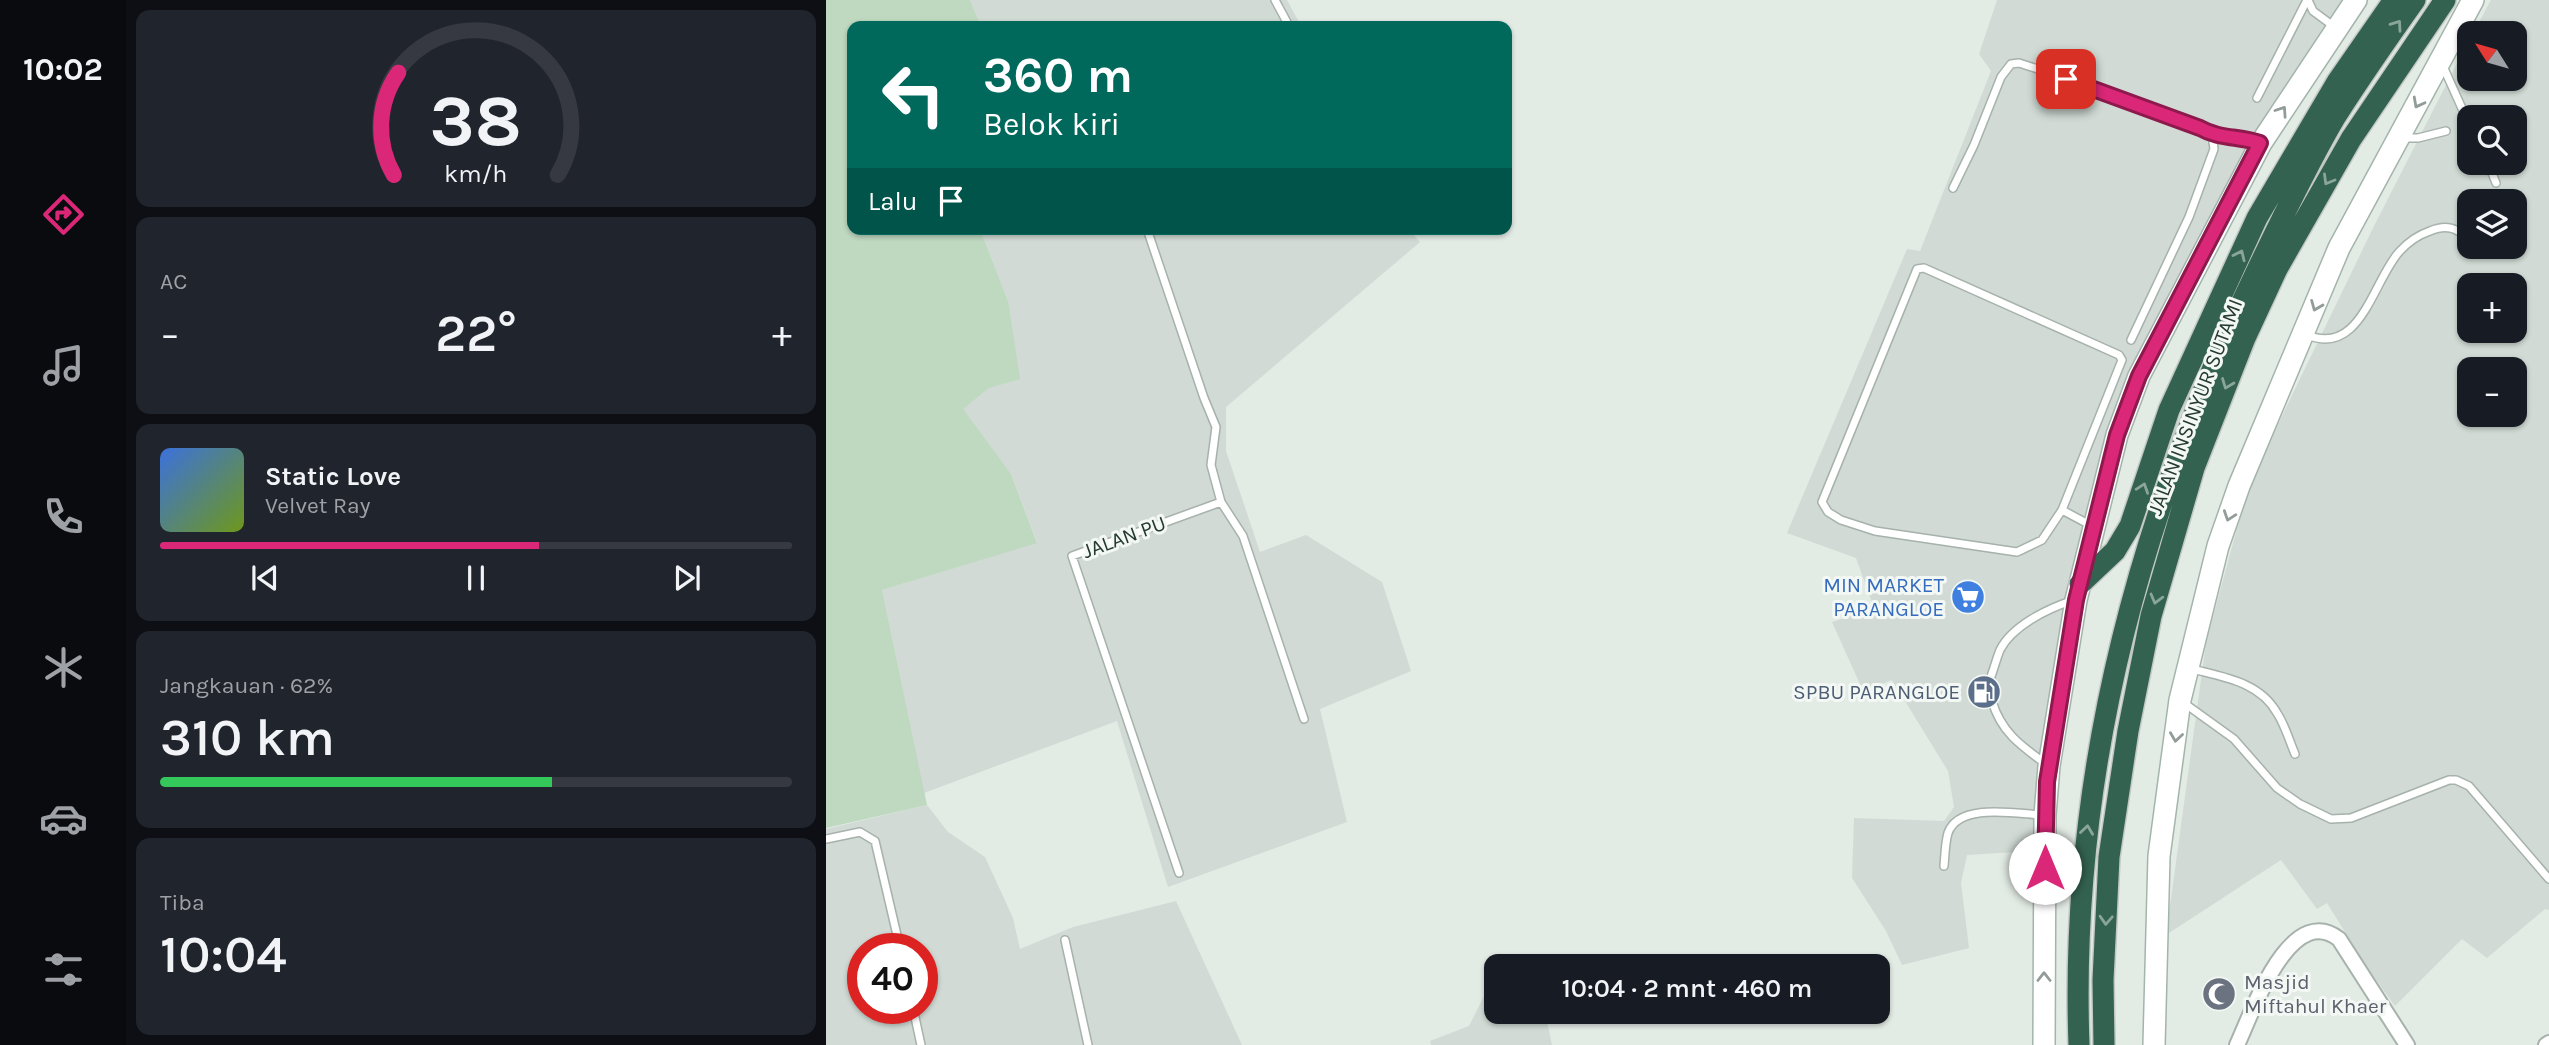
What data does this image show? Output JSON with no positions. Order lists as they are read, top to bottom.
{
  "streets": {
    "highway": ["JALAN INSINYUR SUTAMI"],
    "lane": ["JALAN PU"]
  },
  "places": {
    "supermarket": ["MIN MARKET PARANGLOE"],
    "fuel station": ["SPBU PARANGLOE"],
    "mosque": ["Masjid Miftahul Khaer"]
  },
  "north": "top left",
  "page": {
    "tabs": "10:02",
    "map_buttons": ["+", "−"],
    "turn": ["360 m", "Belok kiri"],
    "then": "Lalu",
    "tile": [
      "AC",
      ["Jangkauan · 62%", "310 km"],
      ["Tiba", "10:04"]
    ],
    "heat": ["−", "22°", "+"],
    "song": ["Static Love", "Velvet Ray"],
    "limit": "40",
    "trip": "10:04 · 2 mnt · 460 m",
    "gauge": ["38", "km/h"]
  }
}
